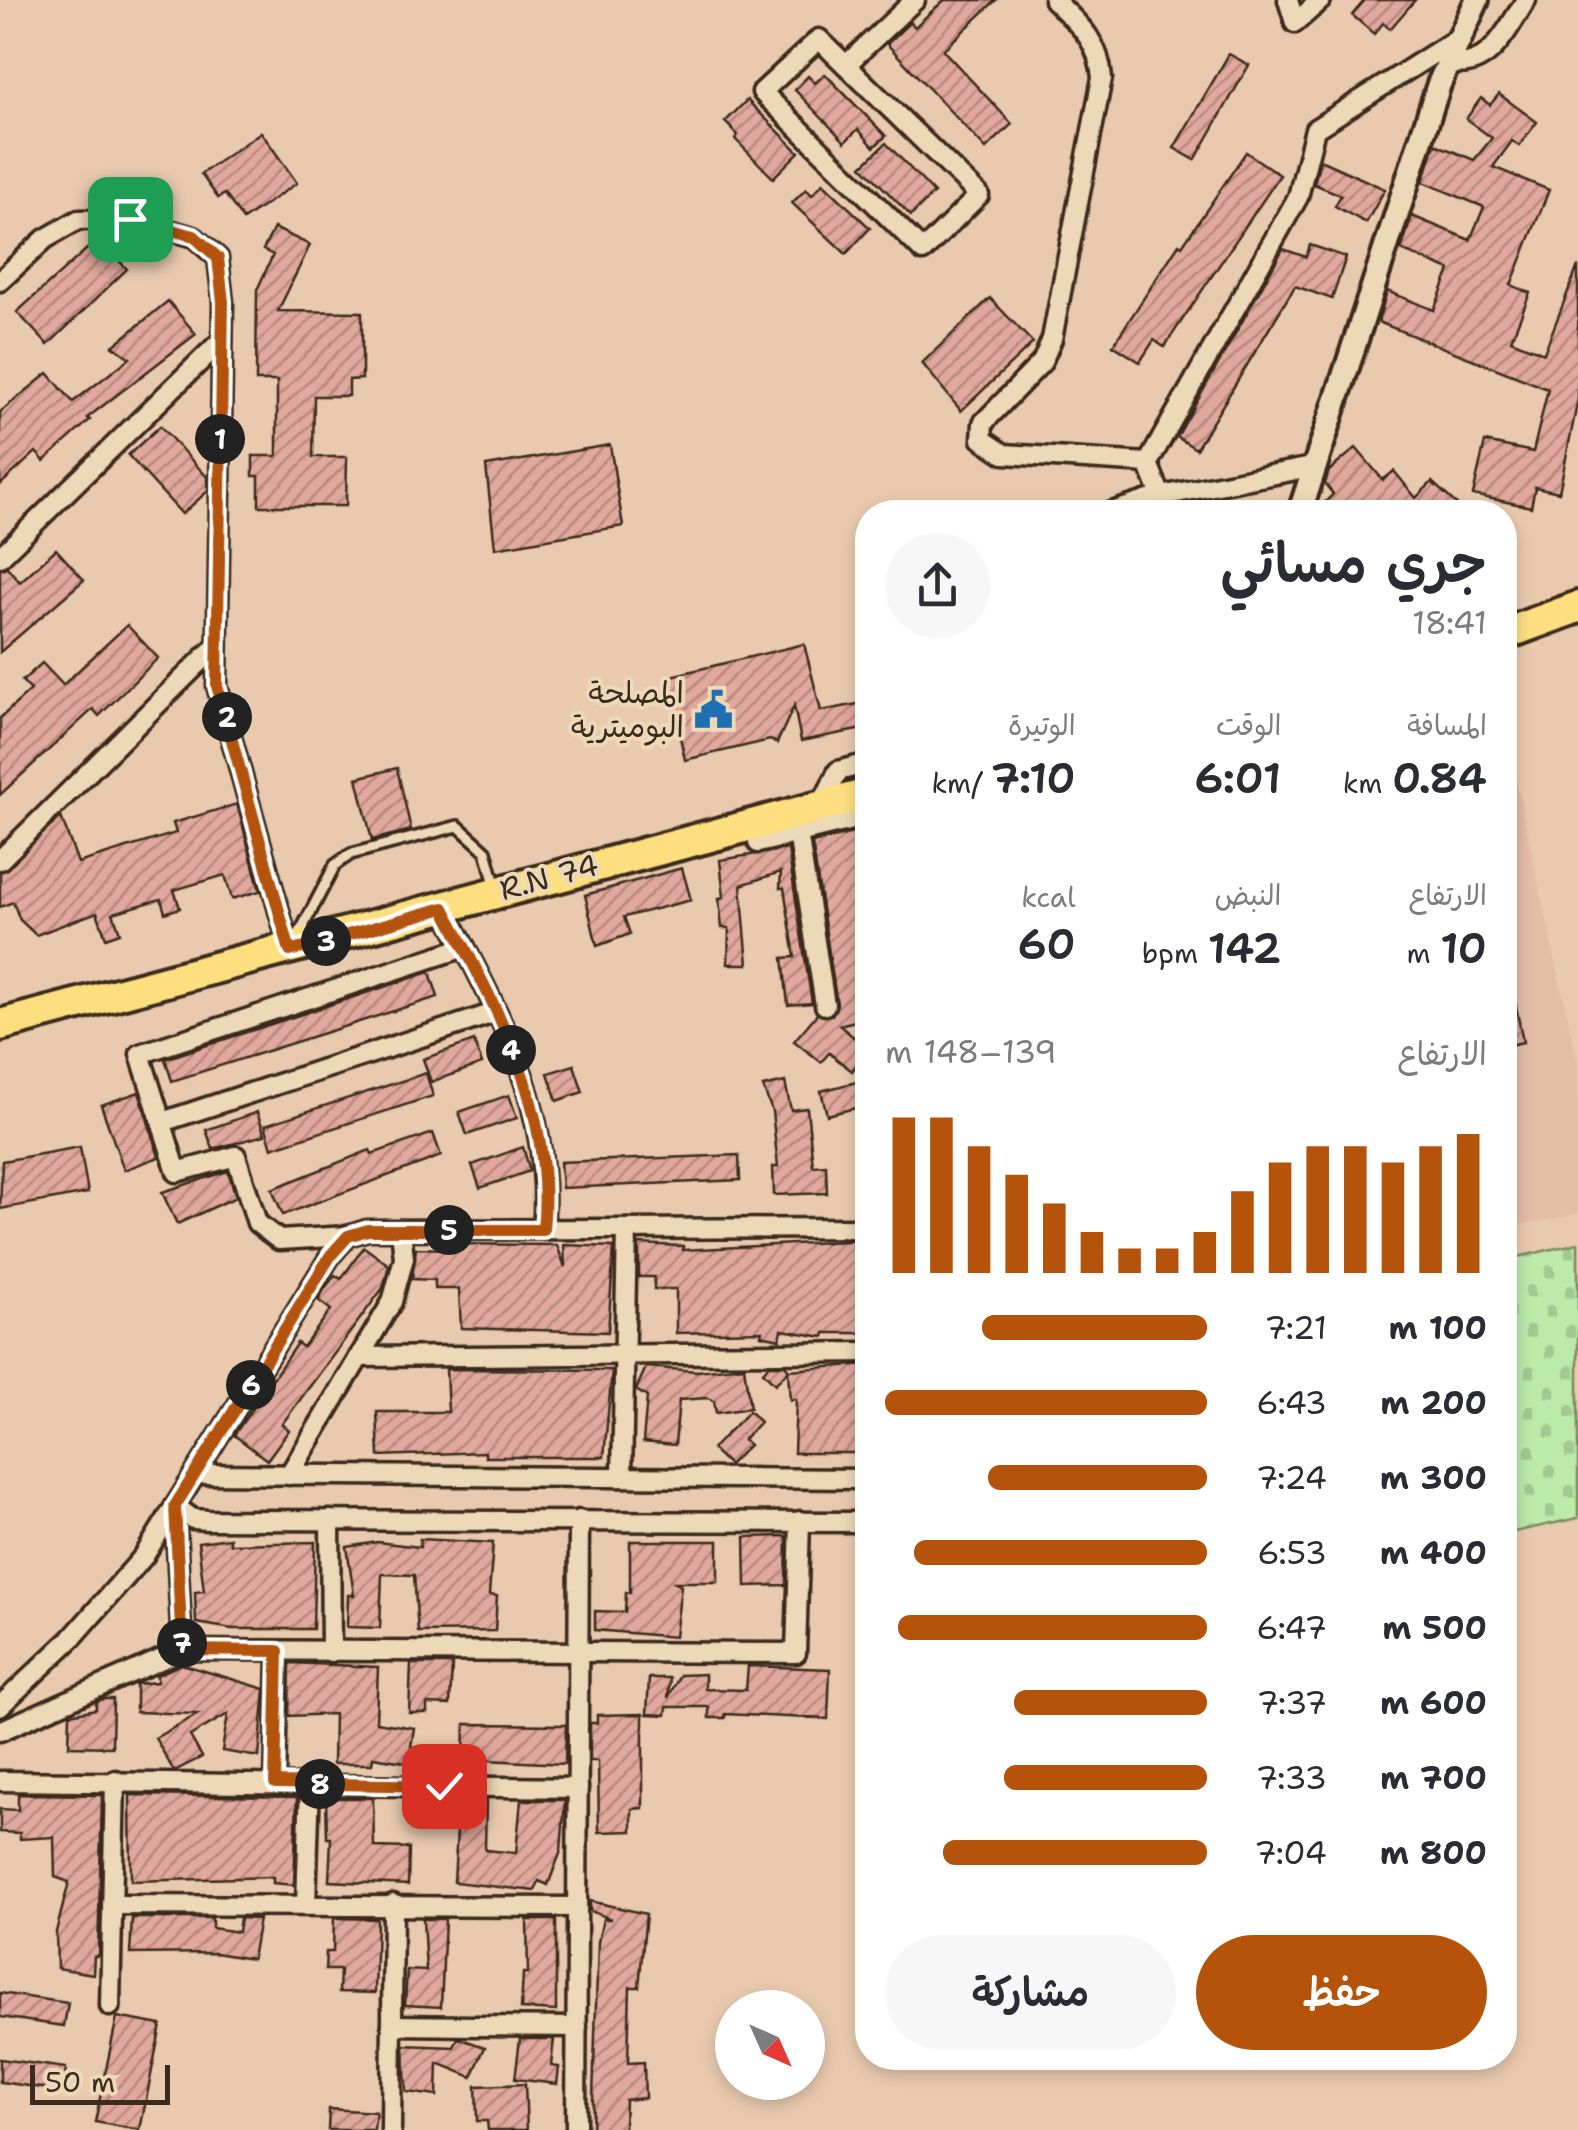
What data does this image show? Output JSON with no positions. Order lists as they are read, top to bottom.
{
  "streets": {
    "main road": ["R.N 74"]
  },
  "places": {
    "public building": ["المصلحة البوميترية"]
  },
  "scale_bar": "50 m",
  "north": "bottom right",
  "page": {
    "pins": [
      "1",
      "2",
      "3",
      "4",
      "5",
      "6",
      "7",
      "8"
    ],
    "heading": ["جري مسائي", "18:41"],
    "stats": [
      ["المسافة", "0.84 km"],
      ["الوقت", "6:01"],
      ["الوتيرة", "7:10 /km"],
      ["الارتفاع", "10 m"],
      ["النبض", "142 bpm"],
      ["kcal", "60"]
    ],
    "chart": ["الارتفاع", "139–148 m"],
    "list": [
      {
        "name": "100 m",
        "note": "7:21"
      },
      {
        "name": "200 m",
        "note": "6:43"
      },
      {
        "name": "300 m",
        "note": "7:24"
      },
      {
        "name": "400 m",
        "note": "6:53"
      },
      {
        "name": "500 m",
        "note": "6:47"
      },
      {
        "name": "600 m",
        "note": "7:37"
      },
      {
        "name": "700 m",
        "note": "7:33"
      },
      {
        "name": "800 m",
        "note": "7:04"
      }
    ],
    "buttons": ["حفظ", "مشاركة"],
    "scale": "50 m"
  }
}
